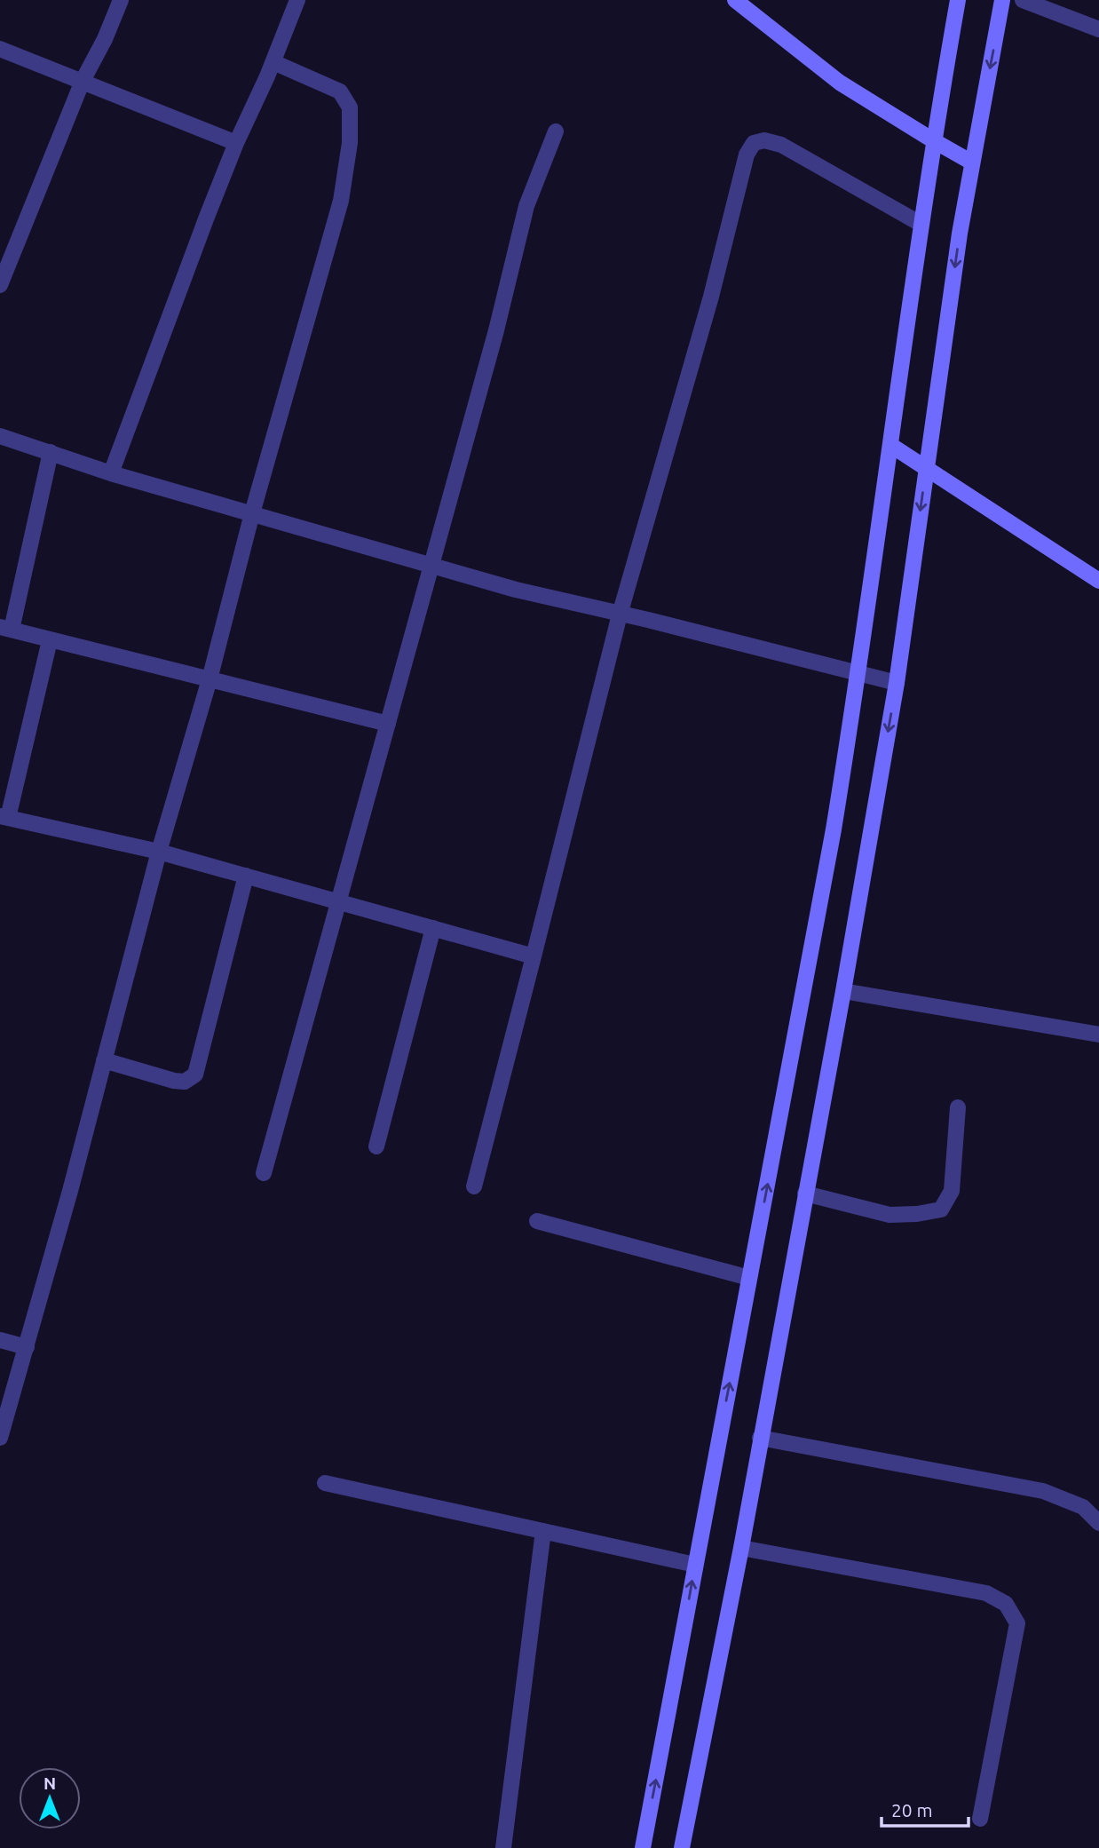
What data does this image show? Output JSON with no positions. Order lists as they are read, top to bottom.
{
  "scale_bar": "20 m",
  "north": "top"
}
